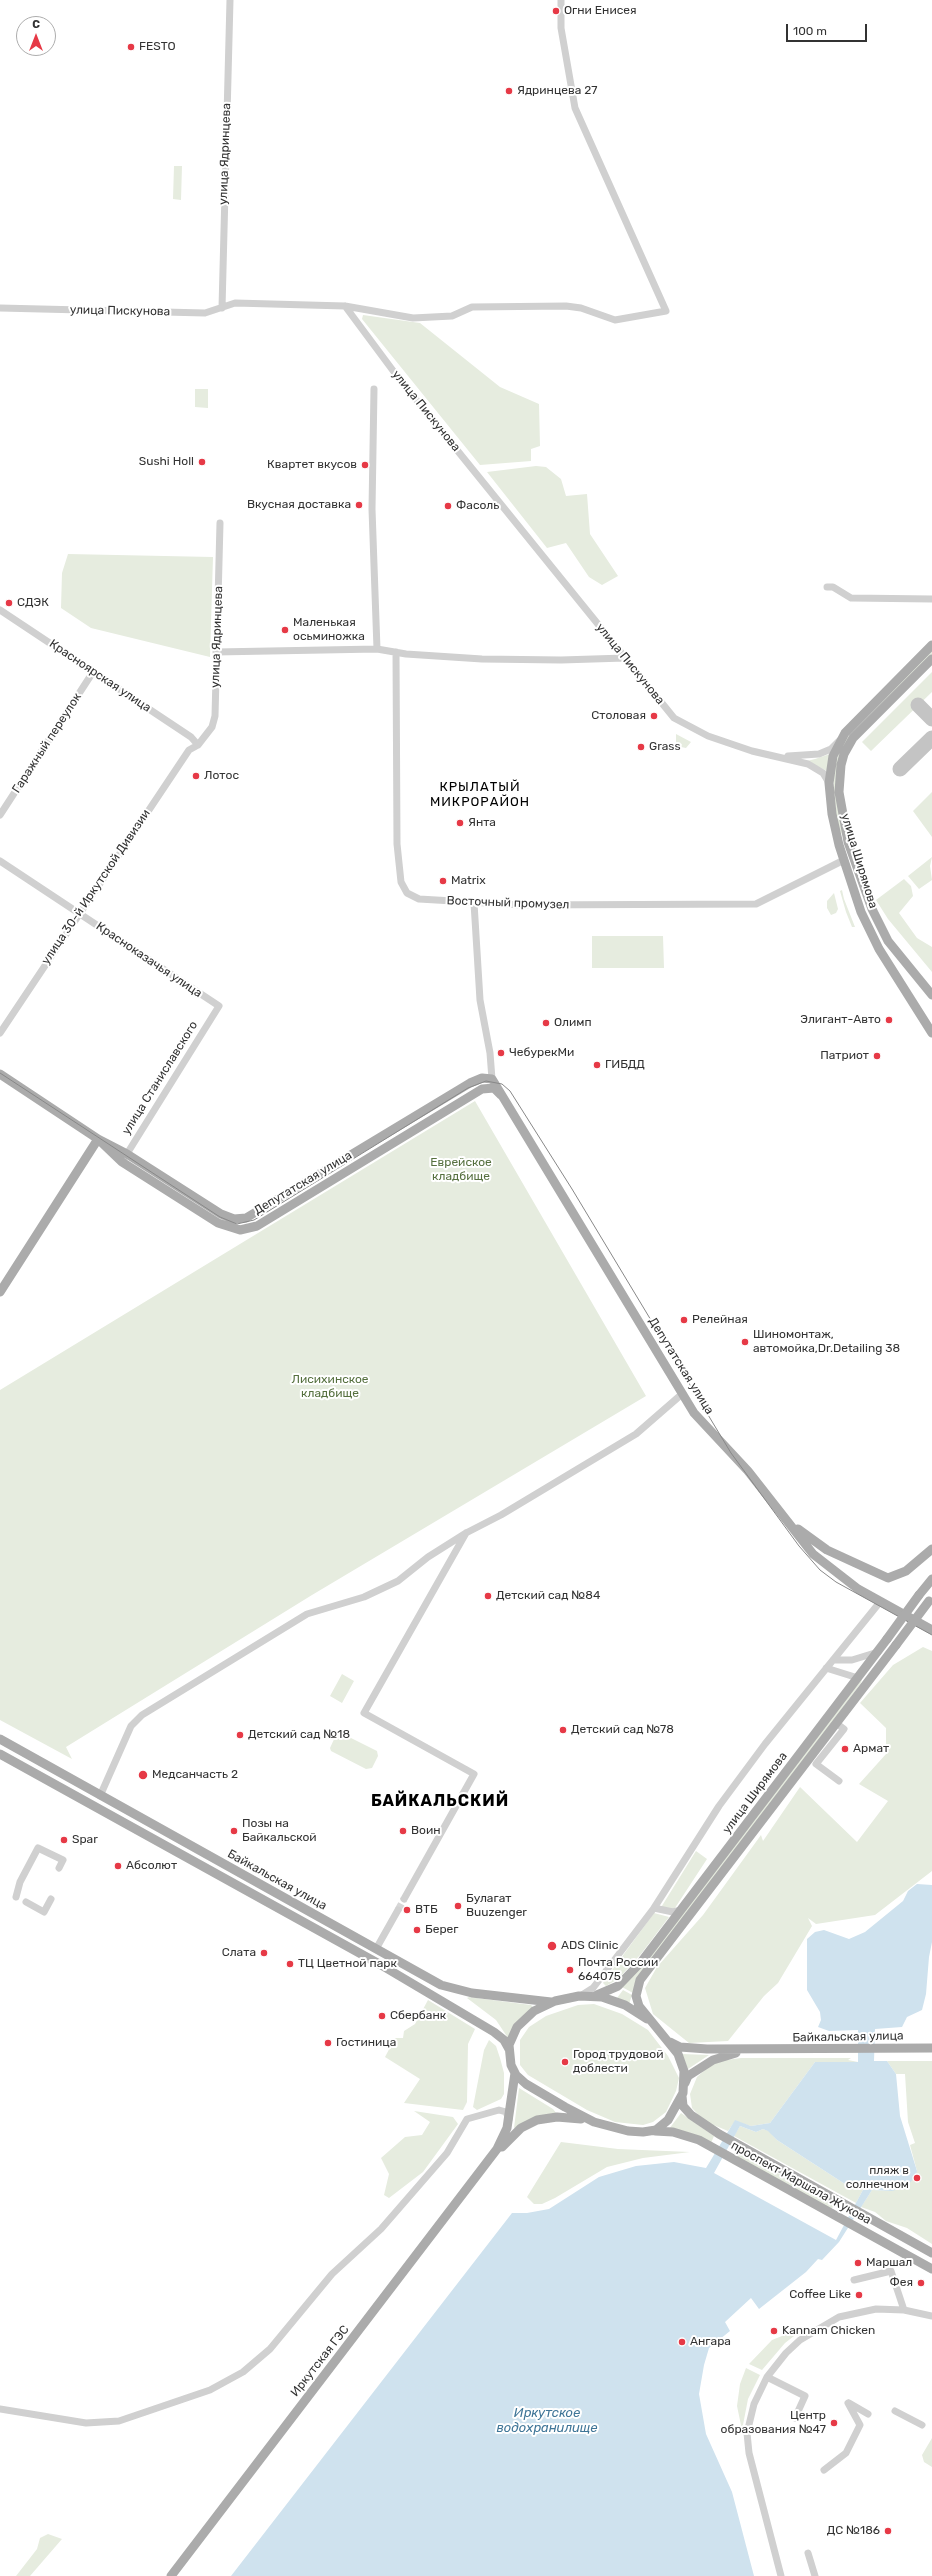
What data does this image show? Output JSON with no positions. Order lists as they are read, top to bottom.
{
  "streets": {
    "main road": [
      "улица Ширямова",
      "Депутатская улица",
      "Байкальская улица",
      "проспект Маршала Жукова",
      "Иркутская ГЭС"
    ],
    "street": [
      "улица Ядринцева",
      "улица Пискунова",
      "Красноярская улица",
      "Гаражный переулок",
      "улица 30-й Иркутской Дивизии",
      "Восточный промузел",
      "Красноказачья улица",
      "улица Станиславского"
    ]
  },
  "crossings": [
    ["улица Ядринцева", "улица Пискунова"],
    ["улица Ядринцева", "Красноярская улица"],
    ["улица Ядринцева", "улица 30-й Иркутской Дивизии"],
    ["улица Пискунова", "улица Ширямова"],
    ["Красноярская улица", "Гаражный переулок"],
    ["Красноярская улица", "улица 30-й Иркутской Дивизии"],
    ["улица Ширямова", "Восточный промузел"],
    ["улица 30-й Иркутской Дивизии", "Красноказачья улица"],
    ["Красноказачья улица", "улица Станиславского"],
    ["улица Станиславского", "Депутатская улица"]
  ],
  "districts": ["КРЫЛАТЫЙ МИКРОРАЙОН", "БАЙКАЛЬСКИЙ"],
  "water": ["Иркутское водохранилище"],
  "parks": ["Еврейское кладбище", "Лисихинское кладбище"],
  "places": [
    "Огни Енисея",
    "FESTO",
    "Ядринцева 27",
    "Sushi Holl",
    "Квартет вкусов",
    "Вкусная доставка",
    "Фасоль",
    "СДЭК",
    "Маленькая осьминожка",
    "Столовая",
    "Grass",
    "Лотос",
    "Янта",
    "Matrix",
    "Элигант-Авто",
    "Олимп",
    "ЧебурекМи",
    "Патриот",
    "ГИБДД",
    "Релейная",
    "Шиномонтаж, автомойка,Dr.Detailing 38",
    "Детский сад №84",
    "Детский сад №78",
    "Детский сад №18",
    "Армат",
    "Медсанчасть 2",
    "Позы на Байкальской",
    "Воин",
    "Spar",
    "Абсолют",
    "Булагат Buuzenger",
    "ВТБ",
    "Берег",
    "ADS Clinic",
    "Слата",
    "ТЦ Цветной парк",
    "Почта России 664075",
    "Сбербанк",
    "Гостиница",
    "Город трудовой доблести",
    "пляж в солнечном",
    "Маршал",
    "Фея",
    "Coffee Like",
    "Kannam Chicken",
    "Ангара",
    "Центр образования №47",
    "ДС №186"
  ],
  "scale_bar": "100 m",
  "north": "top"
}
